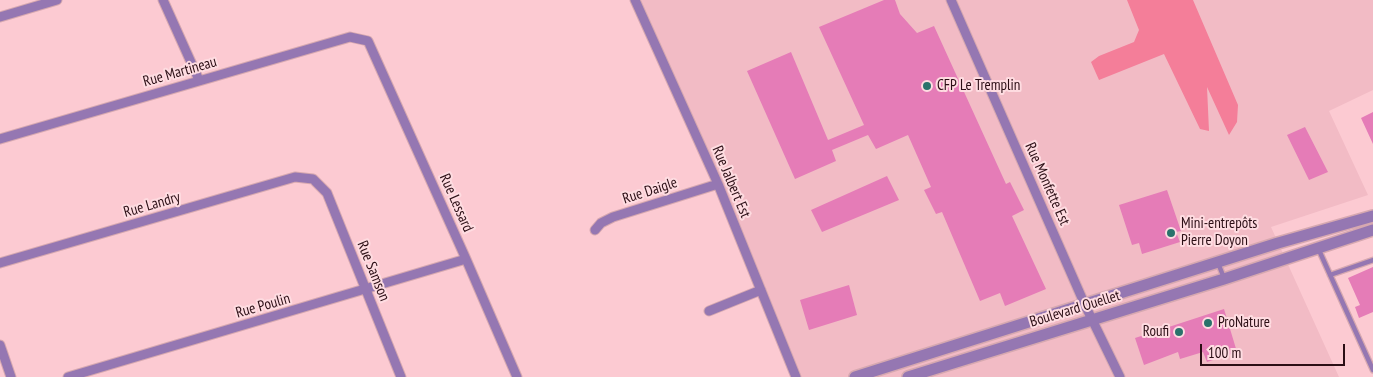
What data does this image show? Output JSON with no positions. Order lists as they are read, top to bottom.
{
  "streets": {
    "street": [
      "Rue Martineau",
      "Rue Jalbert Est",
      "Rue Monfette Est",
      "Rue Daigle",
      "Rue Lessard",
      "Rue Landry",
      "Rue Samson",
      "Rue Poulin",
      "Boulevard Ouellet"
    ]
  },
  "crossings": [
    ["Rue Martineau", "Rue Lessard"],
    ["Rue Jalbert Est", "Rue Daigle"],
    ["Rue Monfette Est", "Boulevard Ouellet"],
    ["Rue Lessard", "Rue Poulin"],
    ["Rue Landry", "Rue Samson"],
    ["Rue Samson", "Rue Poulin"]
  ],
  "places": [
    "CFP Le Tremplin",
    "Mini-entrepôts Pierre Doyon",
    "ProNature",
    "Roufi"
  ],
  "scale_bar": "100 m"
}
